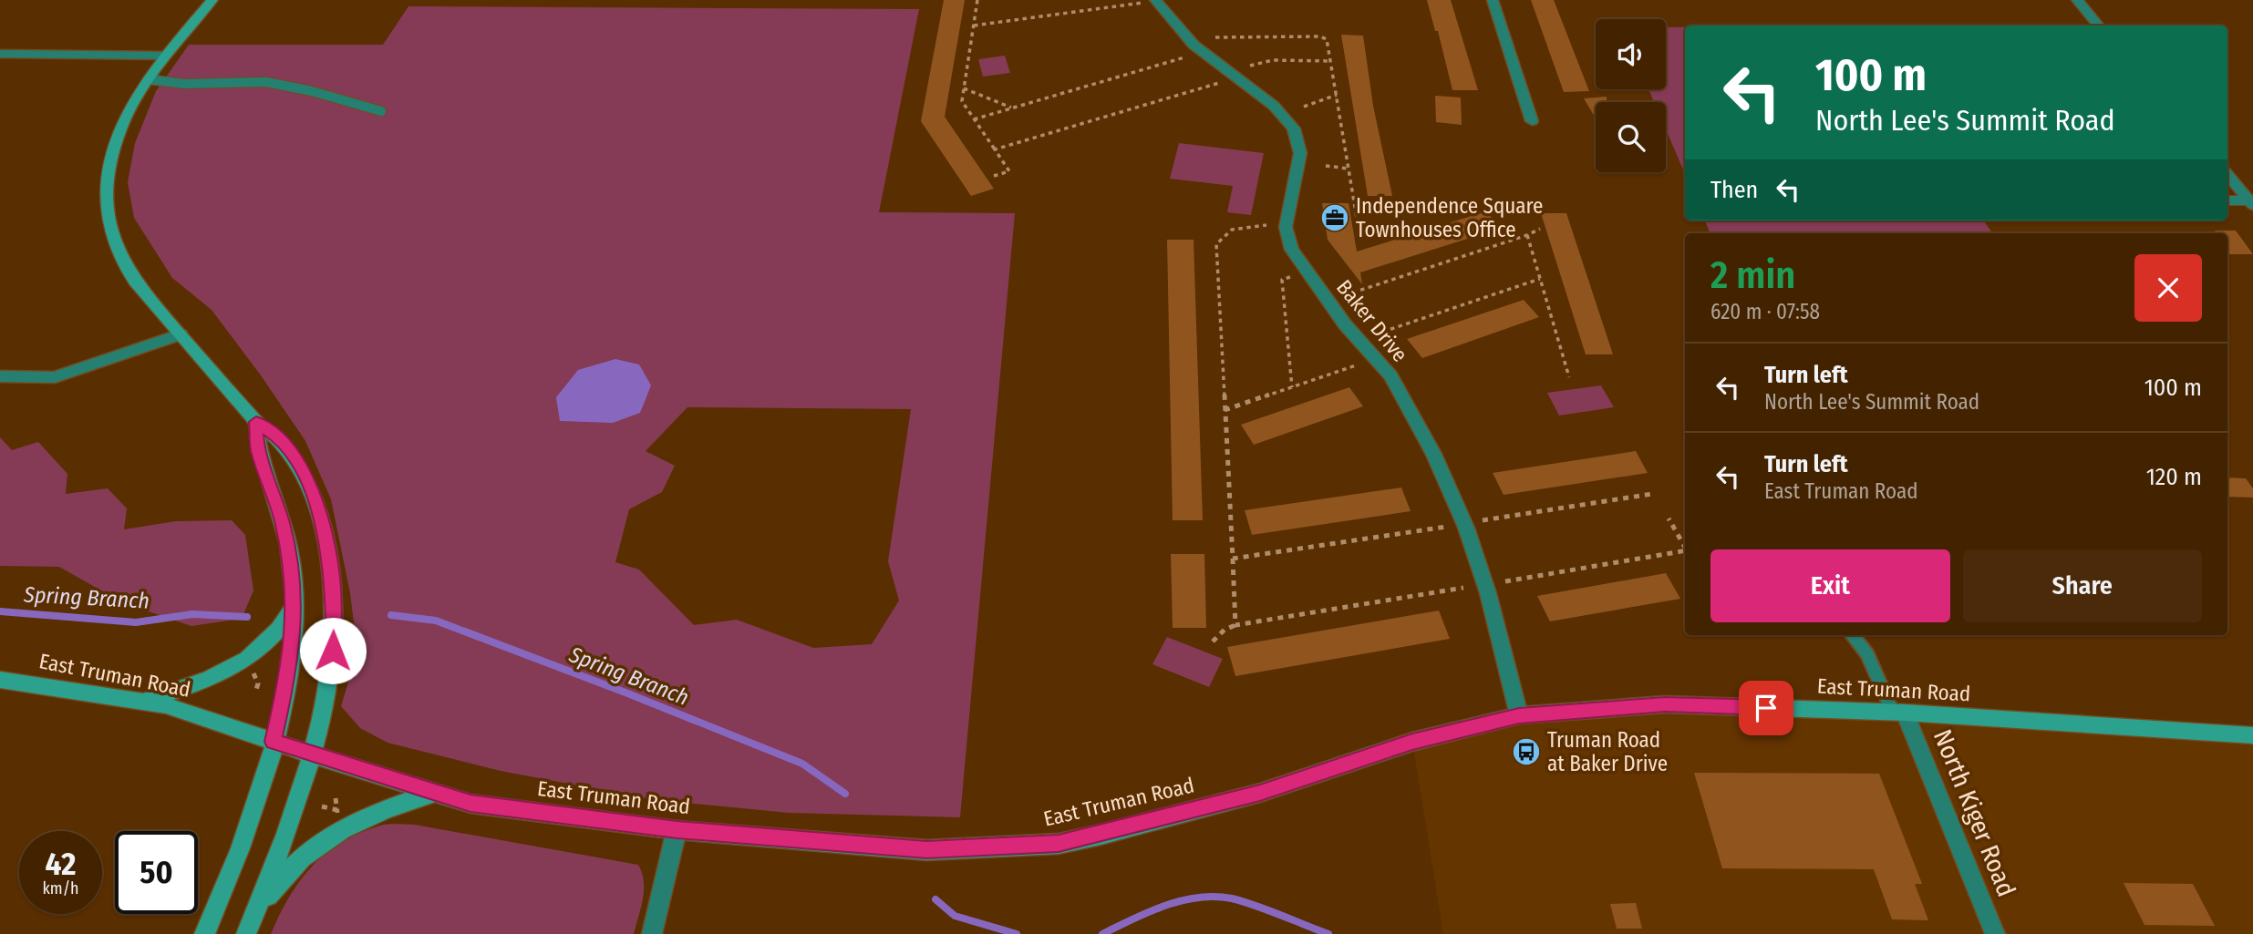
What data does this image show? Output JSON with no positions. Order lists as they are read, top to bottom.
{
  "streets": {
    "main road": ["East Truman Road"],
    "street": ["Baker Drive", "North Kiger Road"]
  },
  "crossings": [
    ["Baker Drive", "East Truman Road"],
    ["East Truman Road", "North Kiger Road"]
  ],
  "water": ["Spring Branch"],
  "places": {
    "office": ["Independence Square Townhouses Office"],
    "bus stop": ["Truman Road at Baker Drive"]
  },
  "page": {
    "turn": ["100 m", "North Lee's Summit Road"],
    "then": "Then",
    "heading": ["2 min", "620 m · 07:58"],
    "list": [
      {
        "name": "Turn left",
        "note": "North Lee's Summit Road",
        "value": "100 m"
      },
      {
        "name": "Turn left",
        "note": "East Truman Road",
        "value": "120 m"
      }
    ],
    "buttons": ["Exit", "Share"],
    "speed": "42 km/h",
    "limit": "50"
  }
}
